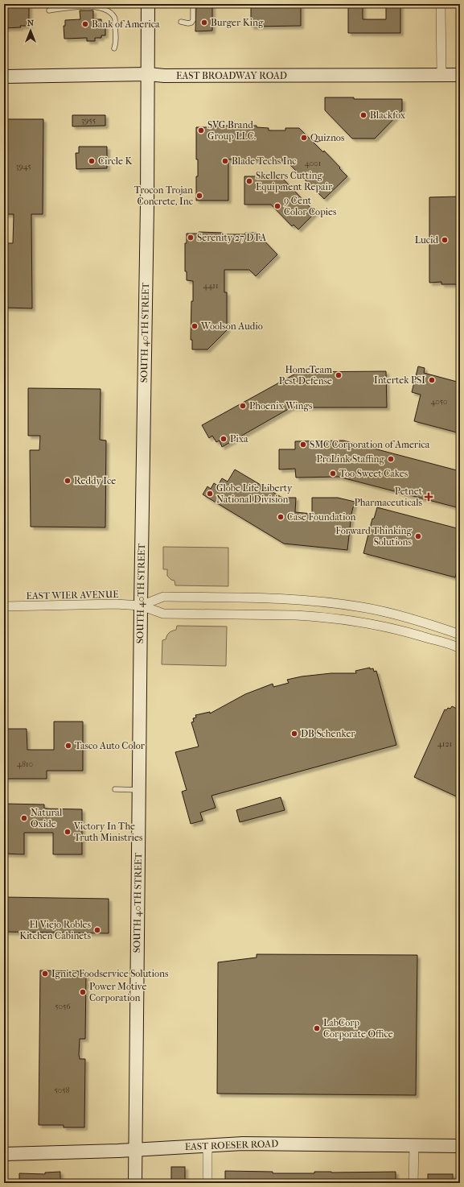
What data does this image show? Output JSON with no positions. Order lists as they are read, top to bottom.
{
  "streets": {
    "main road": ["EAST BROADWAY ROAD", "SOUTH 40TH STREET", "EAST ROESER ROAD"],
    "street": ["EAST WIER AVENUE"]
  },
  "crossings": [
    ["EAST BROADWAY ROAD", "SOUTH 40TH STREET"],
    ["SOUTH 40TH STREET", "EAST WIER AVENUE"],
    ["SOUTH 40TH STREET", "EAST ROESER ROAD"]
  ],
  "places": {
    "other": [
      "Burger King",
      "Bank of America",
      "Blackfox",
      "SVG Brand Group LLC.",
      "Quiznos",
      "Circle K",
      "Blade Techs Inc",
      "Skellers Cutting Equipment Repair",
      "Trocon Trojan Concrete, Inc",
      "9 Cent Color Copies",
      "Serenity 27 DTA",
      "Lucid",
      "Woolson Audio",
      "HomeTeam Pest Defense",
      "Intertek PSI",
      "Phoenix Wings",
      "Pixa",
      "SMC Corporation of America",
      "ProLink Staffing",
      "Too Sweet Cakes",
      "Reddy Ice",
      "Globe Life Liberty National Division",
      "Case Foundation",
      "Forward Thinking Solutions",
      "DB Schenker",
      "Tasco Auto Color",
      "Natural Oxide",
      "Victory In The Truth Ministries",
      "El Viejo Robles Kitchen Cabinets",
      "Ignite Foodservice Solutions",
      "Power Motive Corporation",
      "LabCorp Corporate Office"
    ],
    "health": ["Petnet Pharmaceuticals"]
  },
  "house_numbers": [
    "3955",
    "4001",
    "3945",
    "4411",
    "4050",
    "4121",
    "4810",
    "5056",
    "5058"
  ],
  "north": "top"
}
